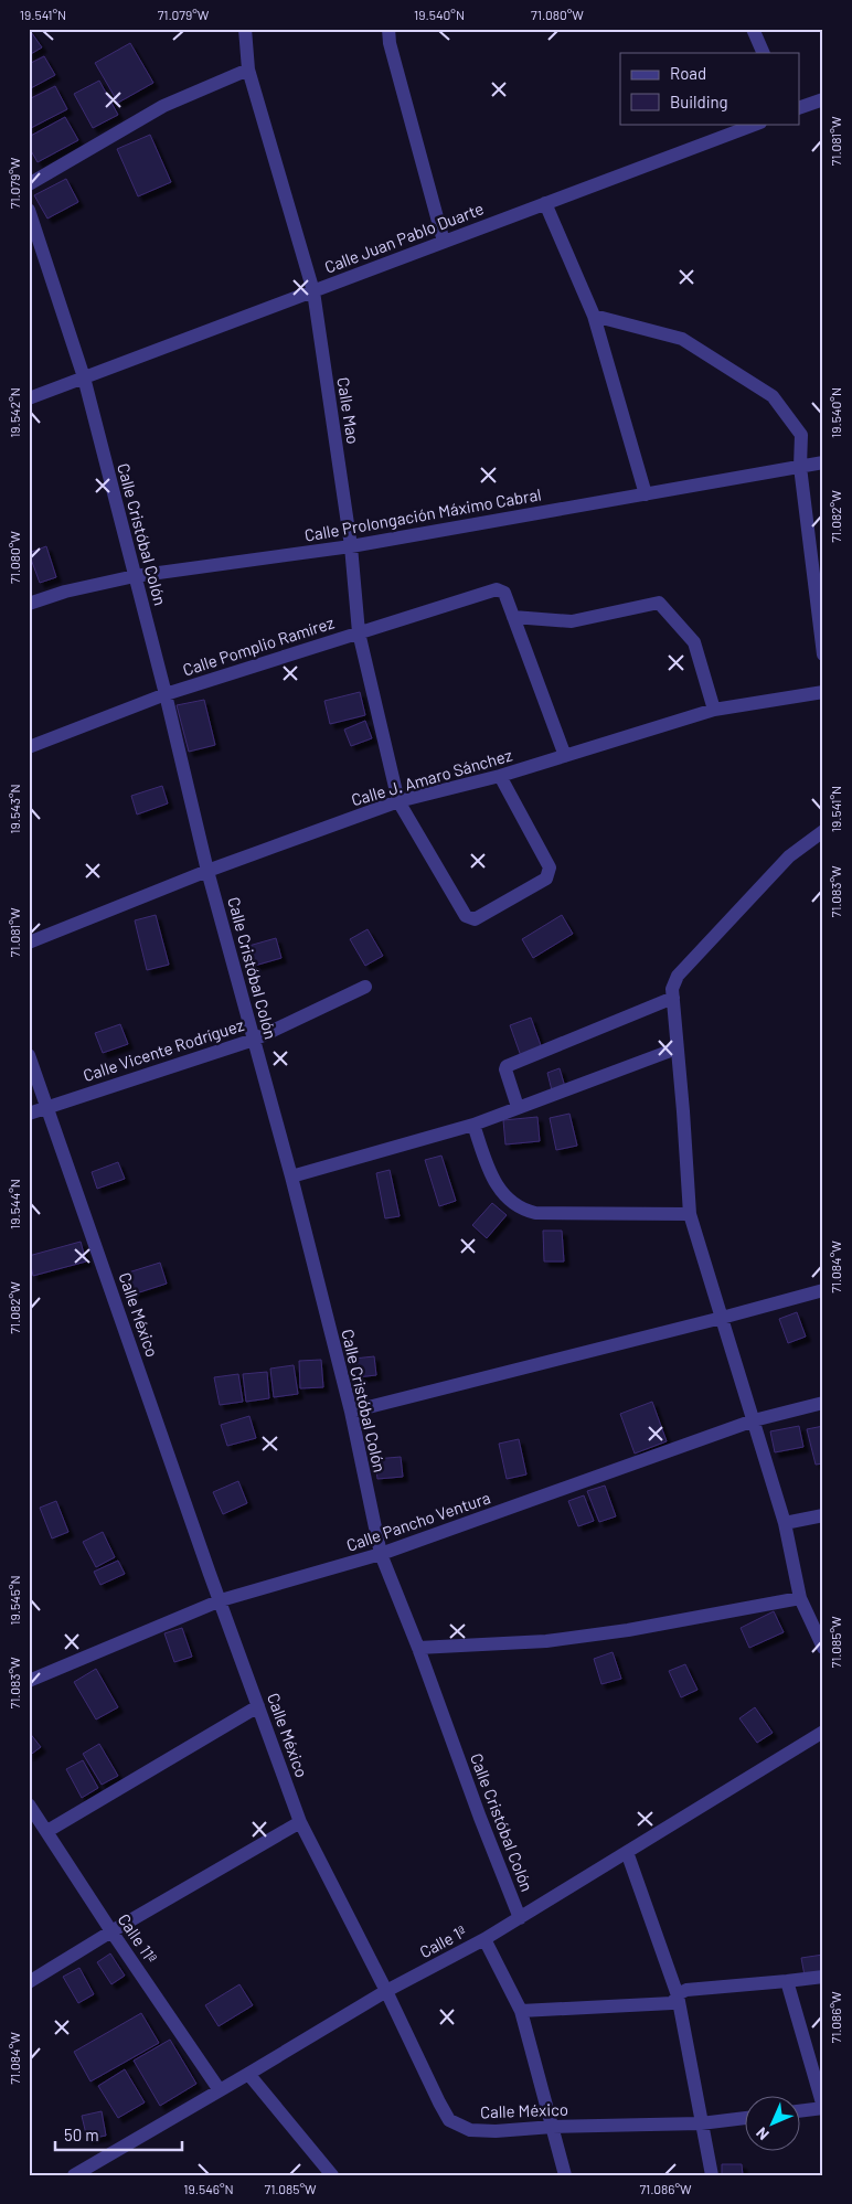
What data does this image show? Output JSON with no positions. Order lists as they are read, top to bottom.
{
  "streets": {
    "street": [
      "Calle Juan Pablo Duarte",
      "Calle Mao",
      "Calle Prolongación Máximo Cabral",
      "Calle Cristóbal Colón",
      "Calle Pomplio Ramírez",
      "Calle J. Amaro Sánchez",
      "Calle Vicente Rodríguez",
      "Calle México",
      "Calle Pancho Ventura",
      "Calle 11ª",
      "Calle 1ª"
    ]
  },
  "crossings": [
    ["Calle Juan Pablo Duarte", "Calle Mao"],
    ["Calle Juan Pablo Duarte", "Calle Cristóbal Colón"],
    ["Calle Mao", "Calle Prolongación Máximo Cabral"],
    ["Calle Mao", "Calle Pomplio Ramírez"],
    ["Calle Mao", "Calle J. Amaro Sánchez"],
    ["Calle Prolongación Máximo Cabral", "Calle Cristóbal Colón"],
    ["Calle Cristóbal Colón", "Calle Pomplio Ramírez"],
    ["Calle Cristóbal Colón", "Calle J. Amaro Sánchez"],
    ["Calle Cristóbal Colón", "Calle Vicente Rodríguez"],
    ["Calle Cristóbal Colón", "Calle Pancho Ventura"],
    ["Calle Cristóbal Colón", "Calle 1ª"],
    ["Calle Vicente Rodríguez", "Calle México"],
    ["Calle México", "Calle Pancho Ventura"],
    ["Calle México", "Calle 1ª"],
    ["Calle 11ª", "Calle 1ª"]
  ],
  "legend": ["Road", "Building"],
  "scale_bar": "50 m",
  "north": "bottom left",
  "coordinates": [
    "19.541°N",
    "71.079°W",
    "19.540°N",
    "71.080°W",
    "71.081°W",
    "19.542°N",
    "71.082°W",
    "19.543°N",
    "71.083°W",
    "19.544°N",
    "71.084°W",
    "19.545°N",
    "71.085°W",
    "71.086°W",
    "19.546°N"
  ]
}
